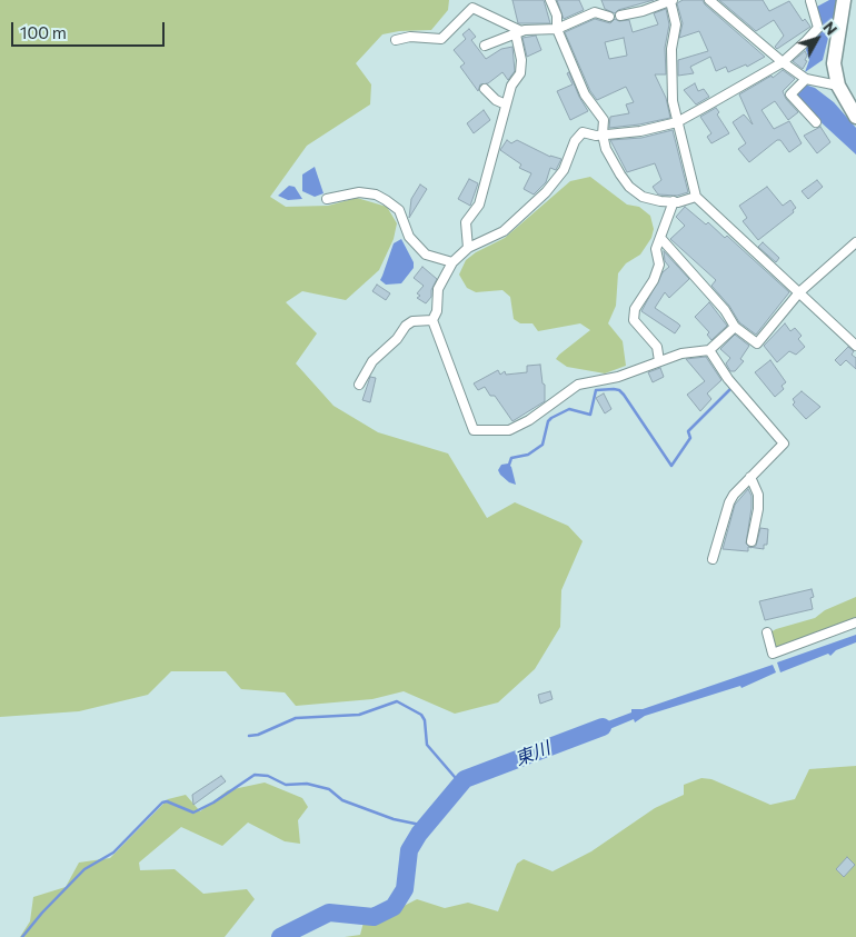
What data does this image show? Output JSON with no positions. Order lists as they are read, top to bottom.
{
  "water": ["東川"],
  "scale_bar": "100 m",
  "north": "top right"
}
